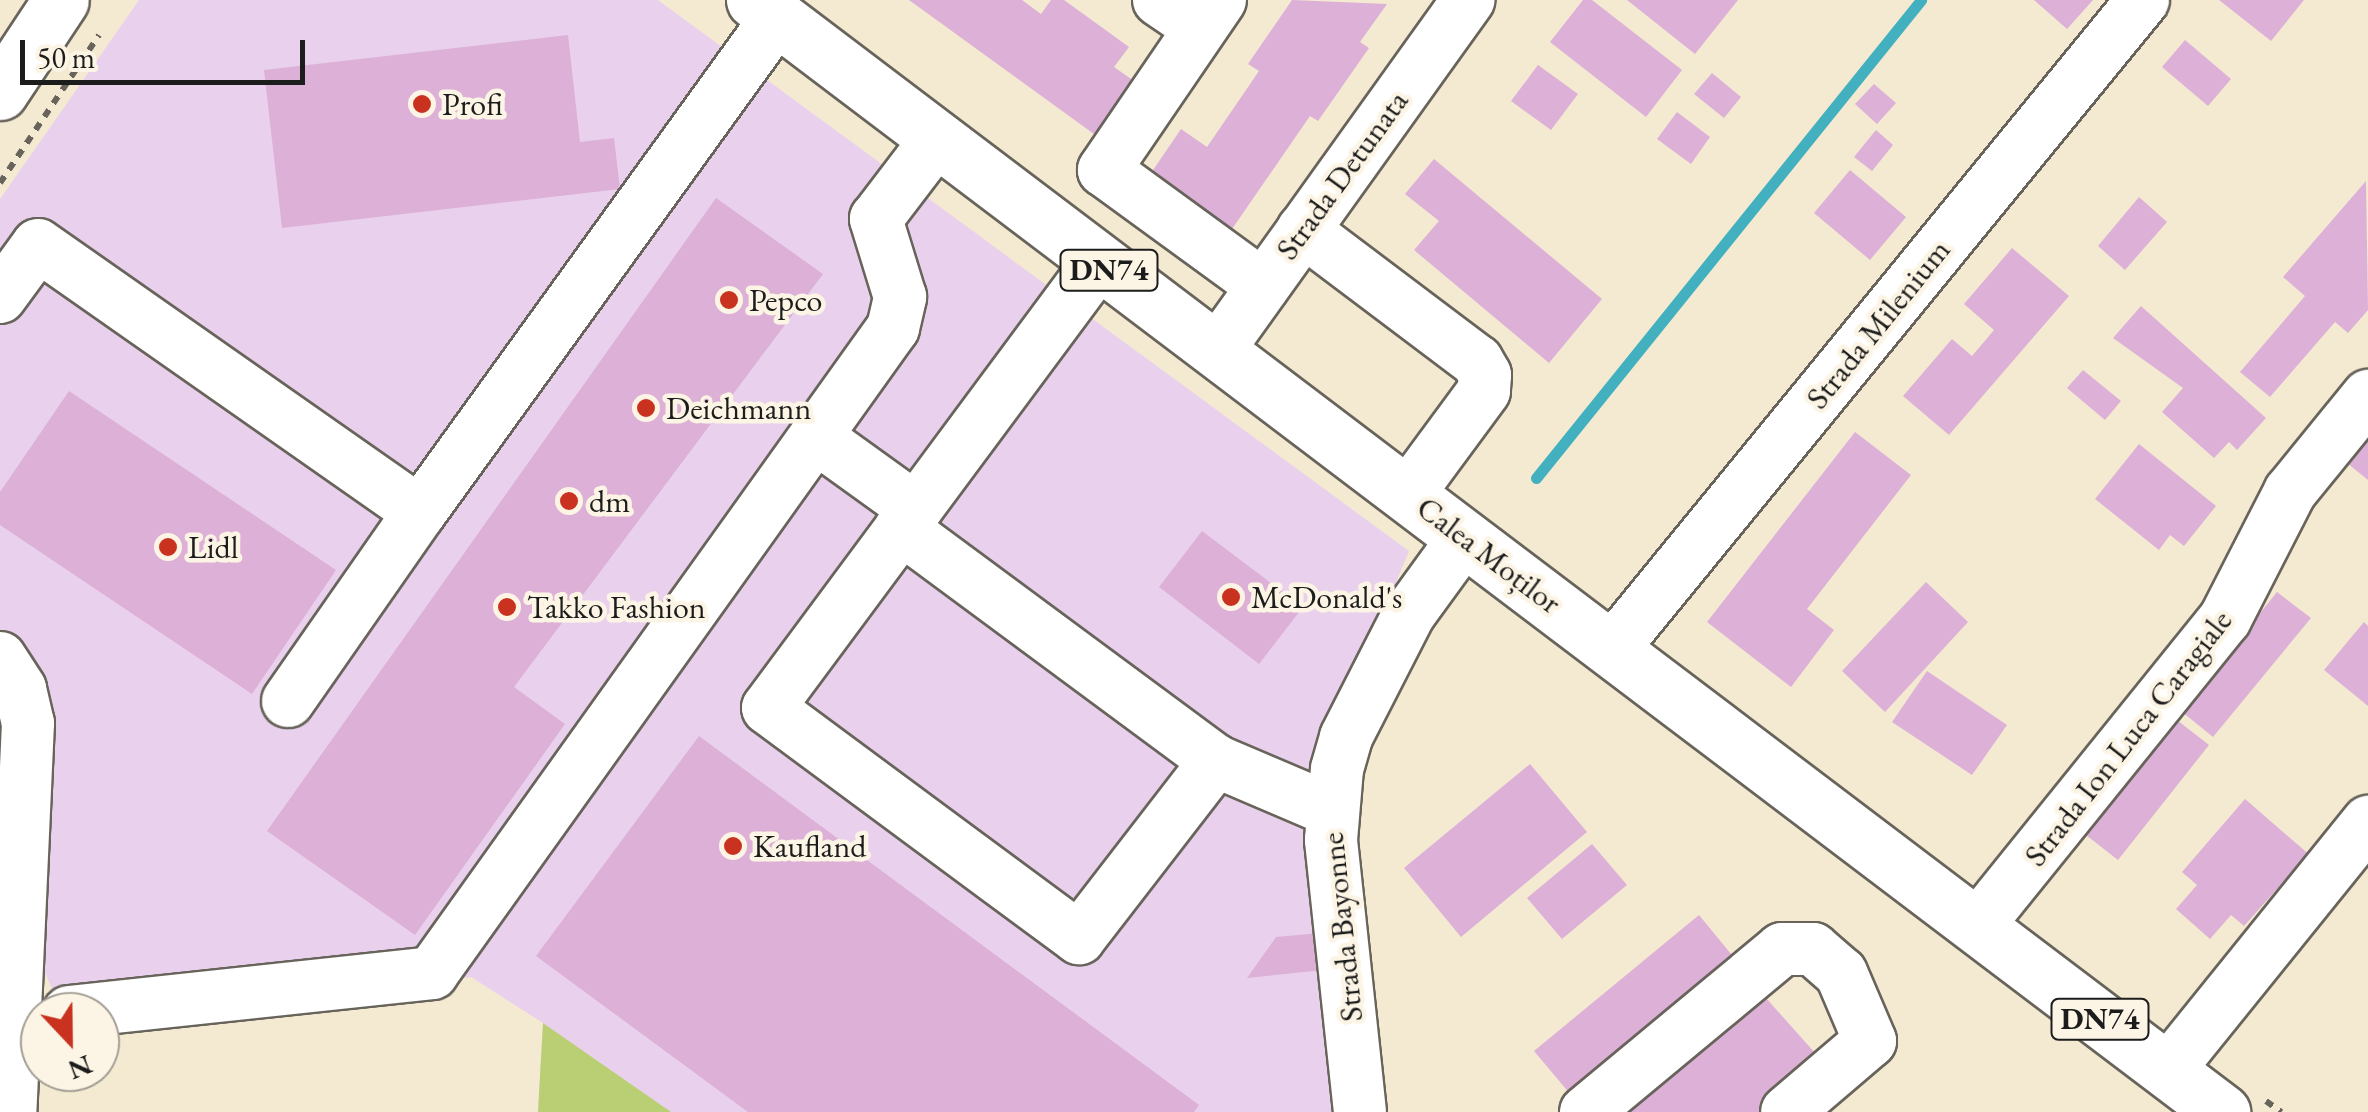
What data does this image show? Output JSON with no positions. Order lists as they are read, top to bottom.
{
  "streets": {
    "main road": ["DN74", "Calea Moților"],
    "street": [
      "Strada Detunata",
      "Strada Milenium",
      "Strada Ion Luca Caragiale",
      "Strada Bayonne"
    ]
  },
  "crossings": [
    ["Strada Detunata", "Calea Moților"],
    ["Strada Milenium", "Calea Moților"],
    ["Calea Moților", "Strada Ion Luca Caragiale"],
    ["Calea Moților", "Strada Bayonne"]
  ],
  "places": [
    "Profi",
    "Pepco",
    "Deichmann",
    "dm",
    "Lidl",
    "McDonald's",
    "Takko Fashion",
    "Kaufland"
  ],
  "scale_bar": "50 m",
  "north": "bottom"
}
